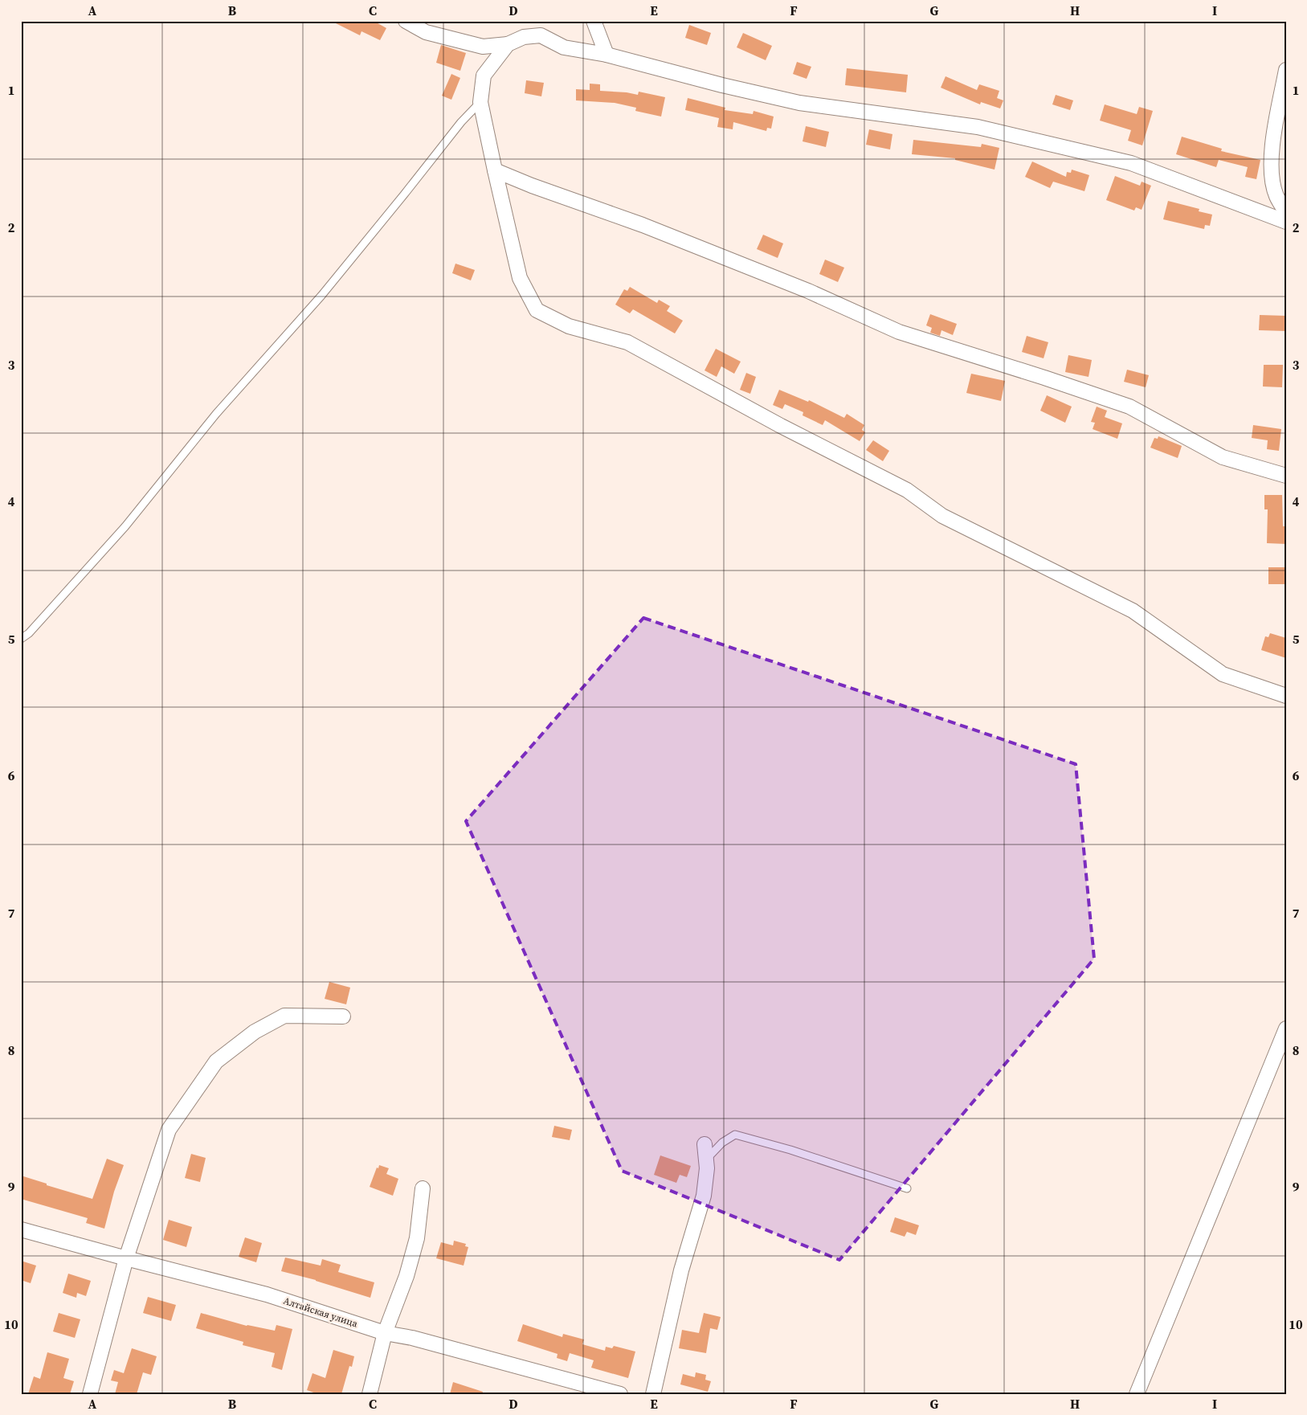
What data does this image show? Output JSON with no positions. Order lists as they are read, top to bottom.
{
  "streets": {
    "street": ["Алтайская улица"]
  },
  "grid": {
    "columns": [
      "A",
      "B",
      "C",
      "D",
      "E",
      "F",
      "G",
      "H",
      "I"
    ],
    "rows": [
      "1",
      "2",
      "3",
      "4",
      "5",
      "6",
      "7",
      "8",
      "9",
      "10"
    ]
  }
}
